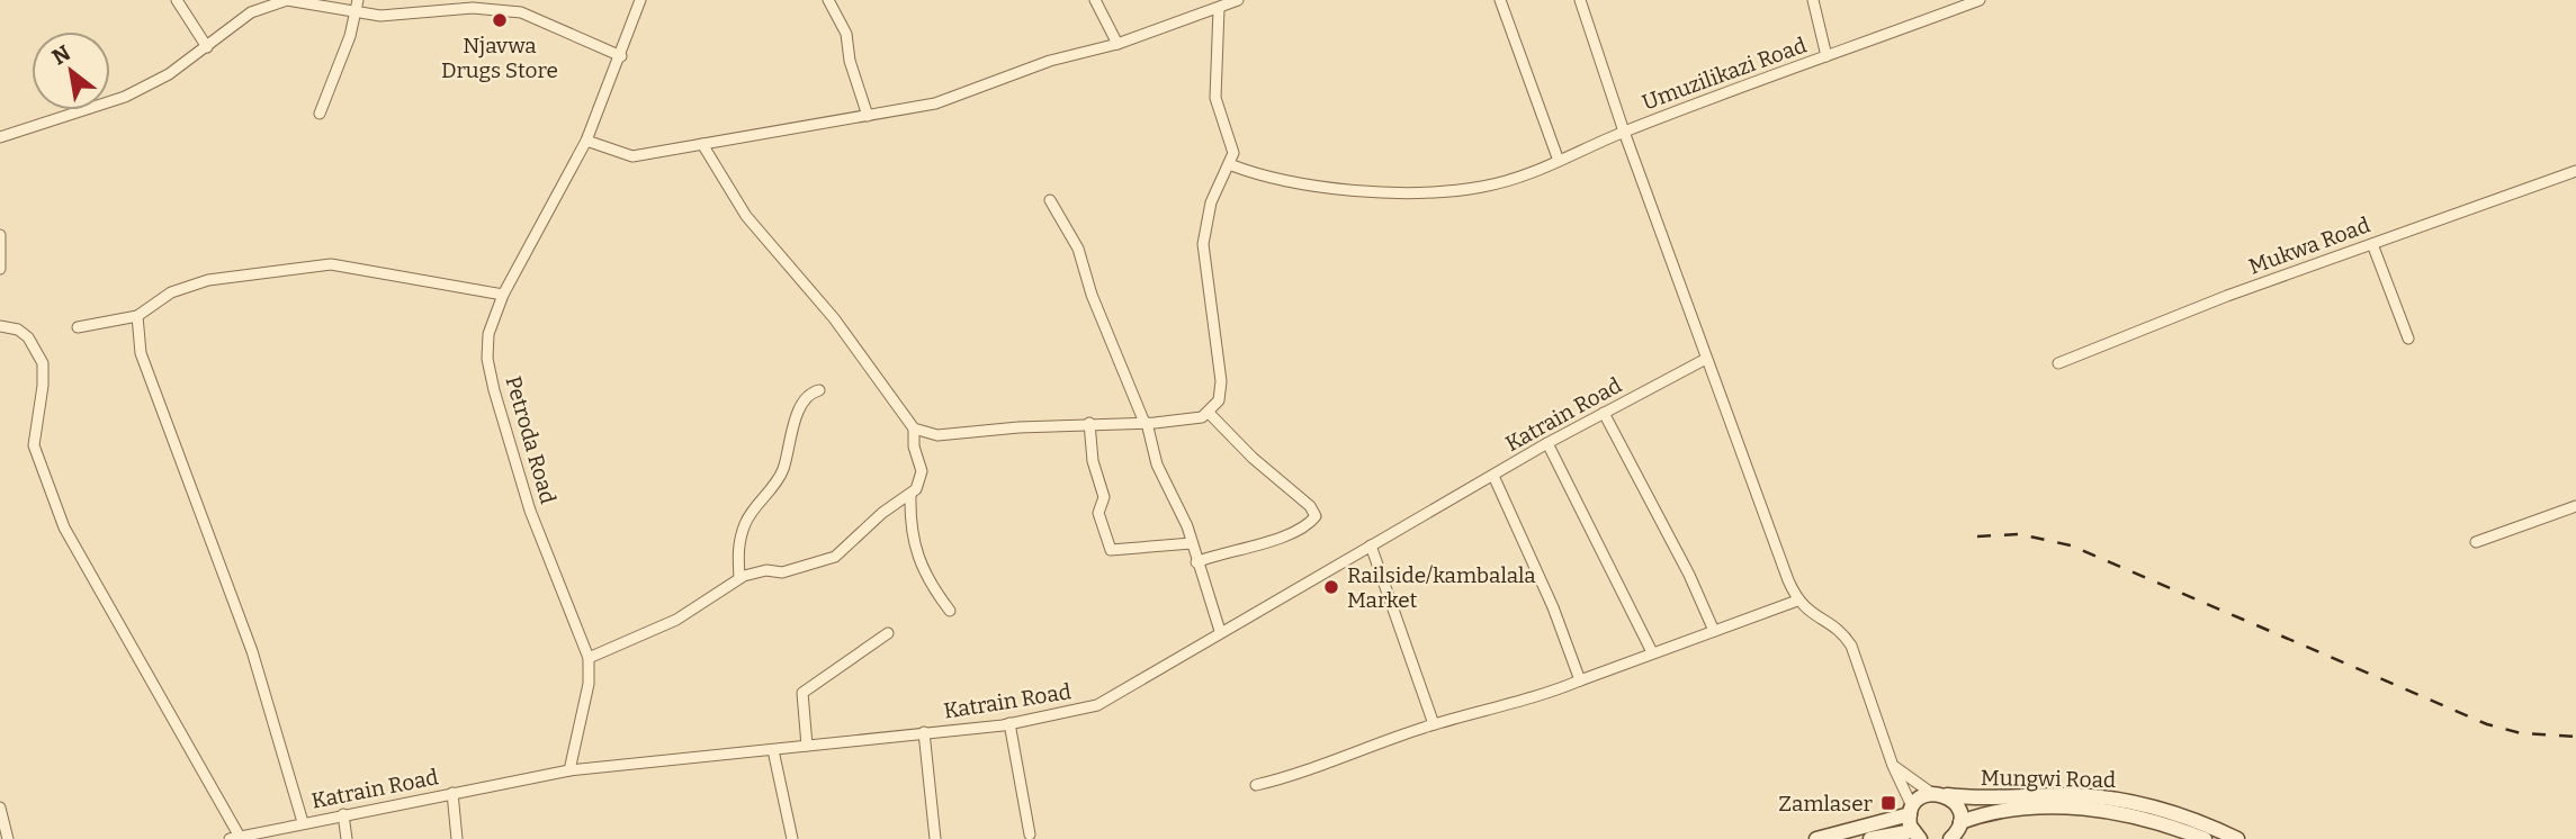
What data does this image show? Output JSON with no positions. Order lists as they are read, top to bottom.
{
  "streets": {
    "main road": ["Mungwi Road"],
    "street": [
      "Umuzilikazi Road",
      "Mukwa Road",
      "Katrain Road",
      "Petroda Road"
    ]
  },
  "crossings": [
    ["Katrain Road", "Petroda Road"]
  ],
  "places": {
    "other": ["Njavwa Drugs Store", "Railside/kambalala Market"],
    "transit": ["Zamlaser"]
  },
  "north": "top left"
}
